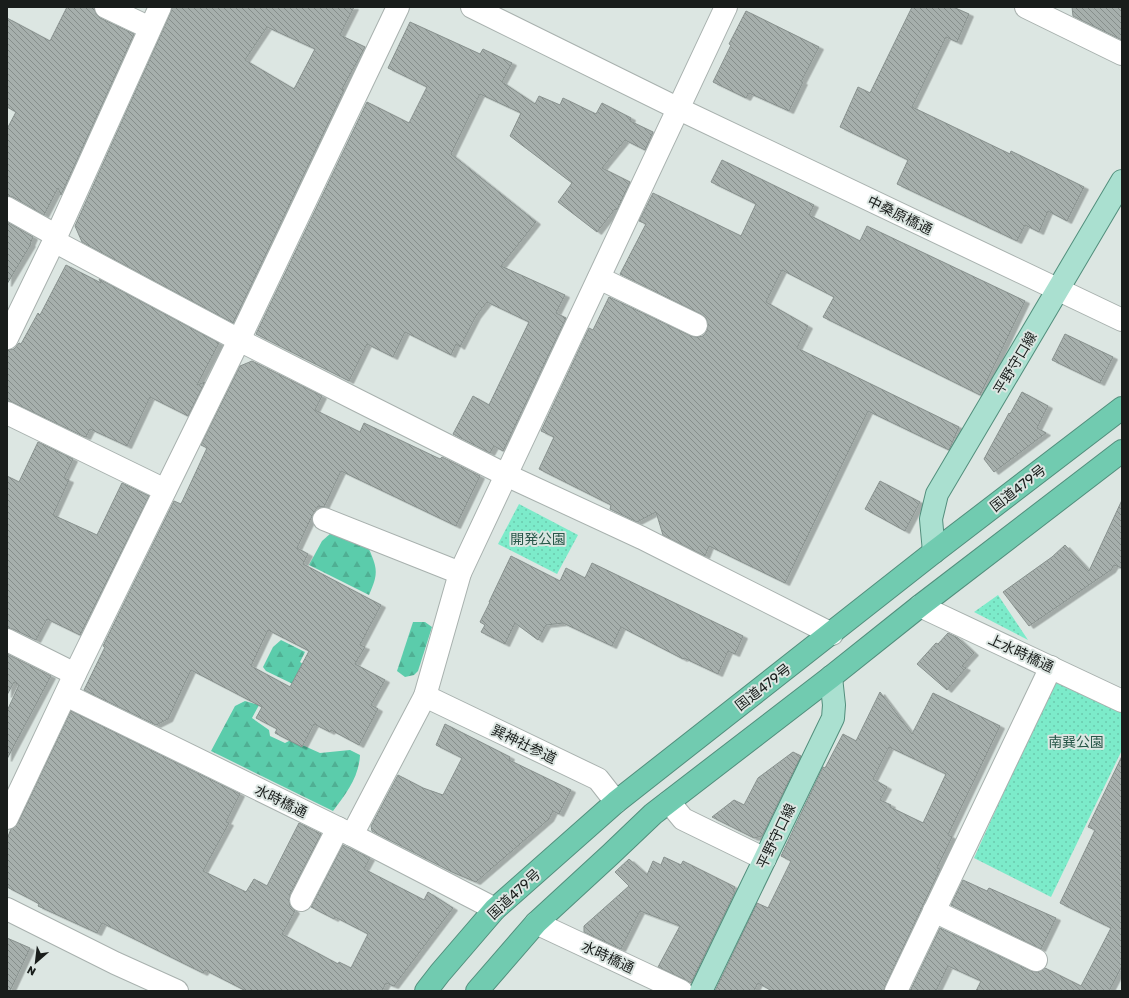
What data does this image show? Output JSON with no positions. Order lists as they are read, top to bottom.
{
  "streets": {
    "highway": ["国道479号"],
    "main road": ["平野守口線"],
    "street": [
      "中桑原橋通",
      "上水時橋通",
      "巽神社参道",
      "水時橋通"
    ]
  },
  "crossings": [
    ["中桑原橋通", "平野守口線"],
    ["平野守口線", "国道479号"],
    ["国道479号", "巽神社参道"],
    ["国道479号", "水時橋通"]
  ],
  "parks": ["開発公園", "南巽公園"],
  "north": "bottom left"
}
